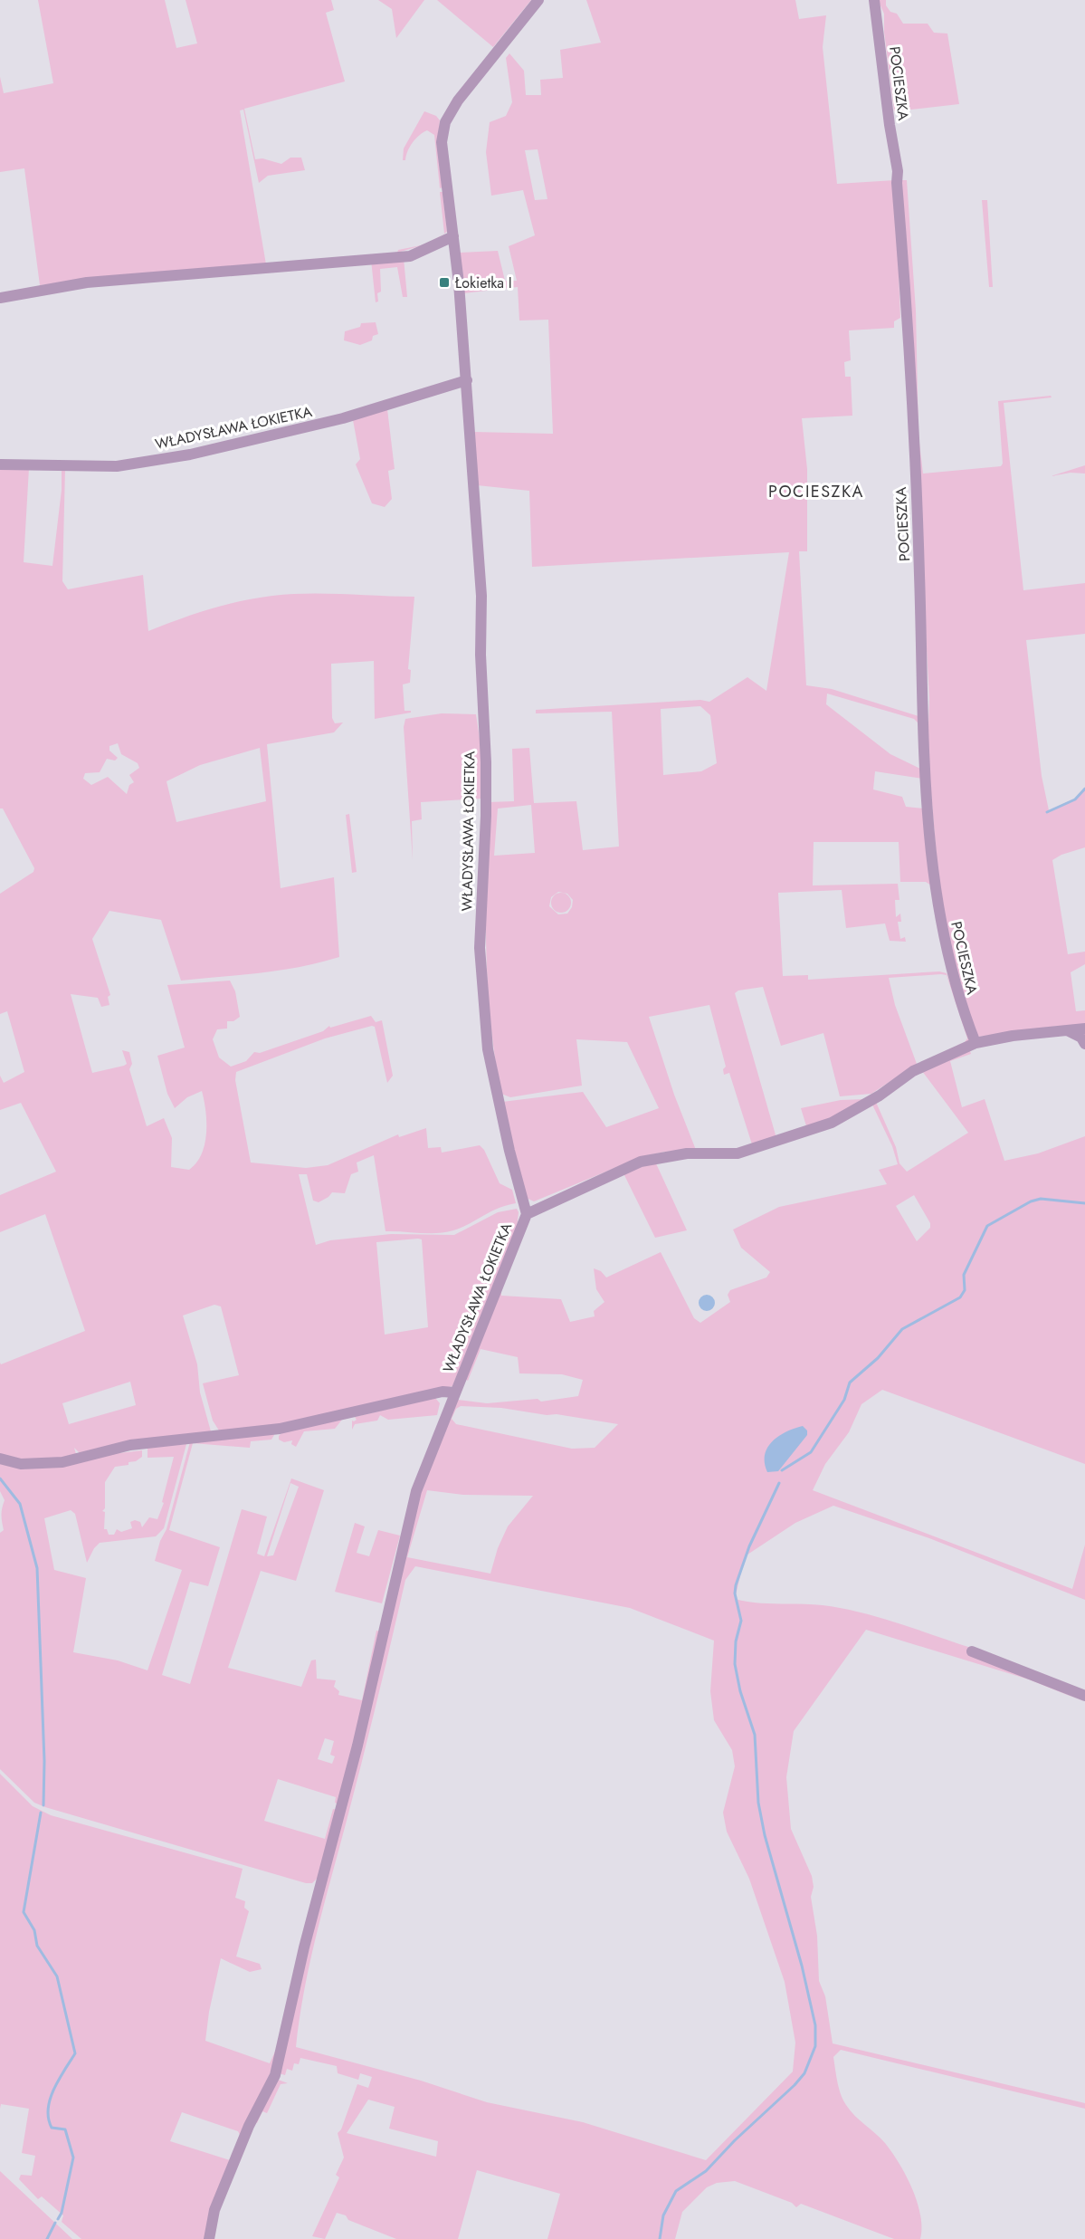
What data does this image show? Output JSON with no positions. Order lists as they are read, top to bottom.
{
  "streets": {
    "street": ["POCIESZKA", "WŁADYSŁAWA ŁOKIETKA"]
  },
  "crossings": [
    ["POCIESZKA", "WŁADYSŁAWA ŁOKIETKA"]
  ],
  "districts": ["POCIESZKA"],
  "places": {
    "transit": ["Łokietka I"]
  }
}
